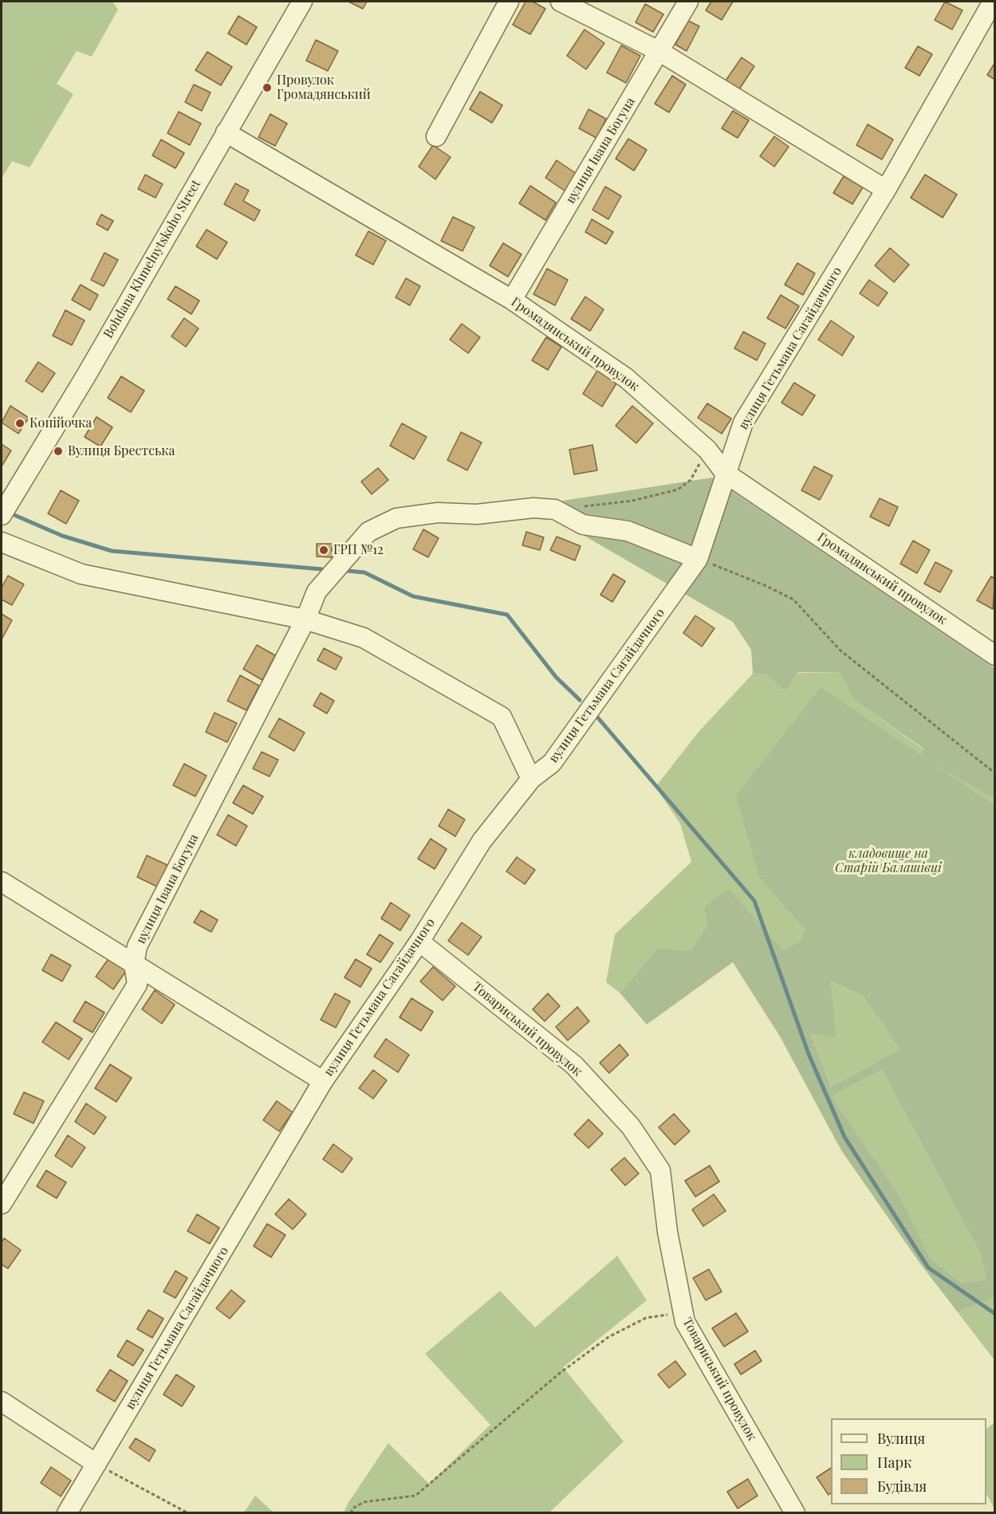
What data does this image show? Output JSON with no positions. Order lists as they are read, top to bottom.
{
  "streets": {
    "street": [
      "вулиця Івана Богуна",
      "Bohdana Khmelnytskoho Street",
      "Громадянський провулок",
      "вулиця Гетьмана Сагайдачного",
      "Товариський провулок"
    ]
  },
  "crossings": [
    ["вулиця Івана Богуна", "Громадянський провулок"],
    ["Bohdana Khmelnytskoho Street", "Громадянський провулок"],
    ["Громадянський провулок", "вулиця Гетьмана Сагайдачного"],
    ["вулиця Гетьмана Сагайдачного", "Товариський провулок"]
  ],
  "parks": ["кладовище на Старій Балашівці"],
  "places": [
    "Провулок Громадянський",
    "Копійочка",
    "Вулиця Брестська",
    "ГРП №12"
  ],
  "legend": ["Вулиця", "Парк", "Будівля"]
}
